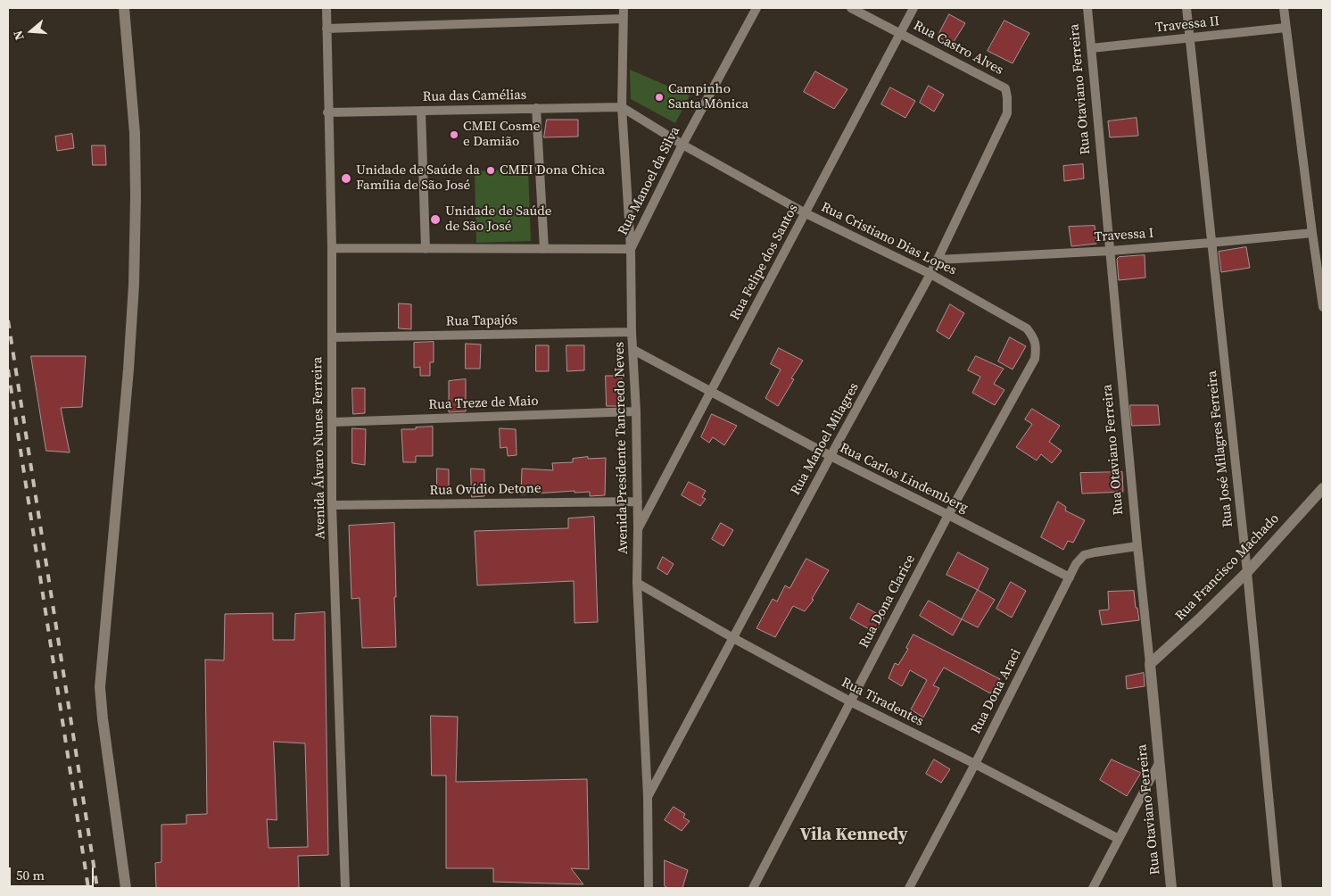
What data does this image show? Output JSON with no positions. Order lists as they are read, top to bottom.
{
  "streets": {
    "street": [
      "Travessa II",
      "Rua Castro Alves",
      "Rua Otaviano Ferreira",
      "Rua das Camélias",
      "Rua Manoel da Silva",
      "Travessa I",
      "Rua Cristiano Dias Lopes",
      "Rua Felipe dos Santos",
      "Rua Tapajós",
      "Rua Treze de Maio",
      "Rua Manoel Milagres",
      "Avenida Álvaro Nunes Ferreira",
      "Avenida Presidente Tancredo Neves",
      "Rua José Milagres Ferreira",
      "Rua Carlos Lindemberg",
      "Rua Ovídio Detone",
      "Rua Francisco Machado",
      "Rua Dona Clarice",
      "Rua Dona Araci",
      "Rua Tiradentes"
    ]
  },
  "crossings": [
    ["Travessa II", "Rua Otaviano Ferreira"],
    ["Travessa II", "Rua José Milagres Ferreira"],
    ["Rua Castro Alves", "Rua Felipe dos Santos"],
    ["Rua Castro Alves", "Rua Manoel Milagres"],
    ["Rua Otaviano Ferreira", "Travessa I"],
    ["Rua Otaviano Ferreira", "Rua Francisco Machado"],
    ["Rua Otaviano Ferreira", "Rua Dona Araci"],
    ["Rua das Camélias", "Rua Cristiano Dias Lopes"],
    ["Rua das Camélias", "Avenida Álvaro Nunes Ferreira"],
    ["Rua das Camélias", "Avenida Presidente Tancredo Neves"],
    ["Rua Manoel da Silva", "Rua Cristiano Dias Lopes"],
    ["Rua Manoel da Silva", "Avenida Presidente Tancredo Neves"],
    ["Travessa I", "Rua Manoel Milagres"],
    ["Travessa I", "Rua José Milagres Ferreira"],
    ["Rua Cristiano Dias Lopes", "Rua Felipe dos Santos"],
    ["Rua Cristiano Dias Lopes", "Rua Manoel Milagres"],
    ["Rua Cristiano Dias Lopes", "Avenida Presidente Tancredo Neves"],
    ["Rua Cristiano Dias Lopes", "Rua Dona Clarice"],
    ["Rua Felipe dos Santos", "Avenida Presidente Tancredo Neves"],
    ["Rua Felipe dos Santos", "Rua Carlos Lindemberg"],
    ["Rua Tapajós", "Avenida Álvaro Nunes Ferreira"],
    ["Rua Tapajós", "Avenida Presidente Tancredo Neves"],
    ["Rua Treze de Maio", "Avenida Álvaro Nunes Ferreira"],
    ["Rua Treze de Maio", "Avenida Presidente Tancredo Neves"],
    ["Rua Manoel Milagres", "Avenida Presidente Tancredo Neves"],
    ["Rua Manoel Milagres", "Rua Carlos Lindemberg"],
    ["Rua Manoel Milagres", "Rua Tiradentes"],
    ["Avenida Álvaro Nunes Ferreira", "Rua Ovídio Detone"],
    ["Avenida Presidente Tancredo Neves", "Rua Carlos Lindemberg"],
    ["Avenida Presidente Tancredo Neves", "Rua Ovídio Detone"],
    ["Avenida Presidente Tancredo Neves", "Rua Tiradentes"],
    ["Rua José Milagres Ferreira", "Rua Francisco Machado"],
    ["Rua Carlos Lindemberg", "Rua Dona Clarice"],
    ["Rua Carlos Lindemberg", "Rua Dona Araci"],
    ["Rua Dona Clarice", "Rua Tiradentes"],
    ["Rua Dona Araci", "Rua Tiradentes"]
  ],
  "districts": ["Vila Kennedy"],
  "places": [
    "Campinho Santa Mônica",
    "CMEI Cosme e Damião",
    "CMEI Dona Chica",
    "Unidade de Saúde da Família de São José",
    "Unidade de Saúde de São José"
  ],
  "scale_bar": "50 m",
  "north": "left"
}
